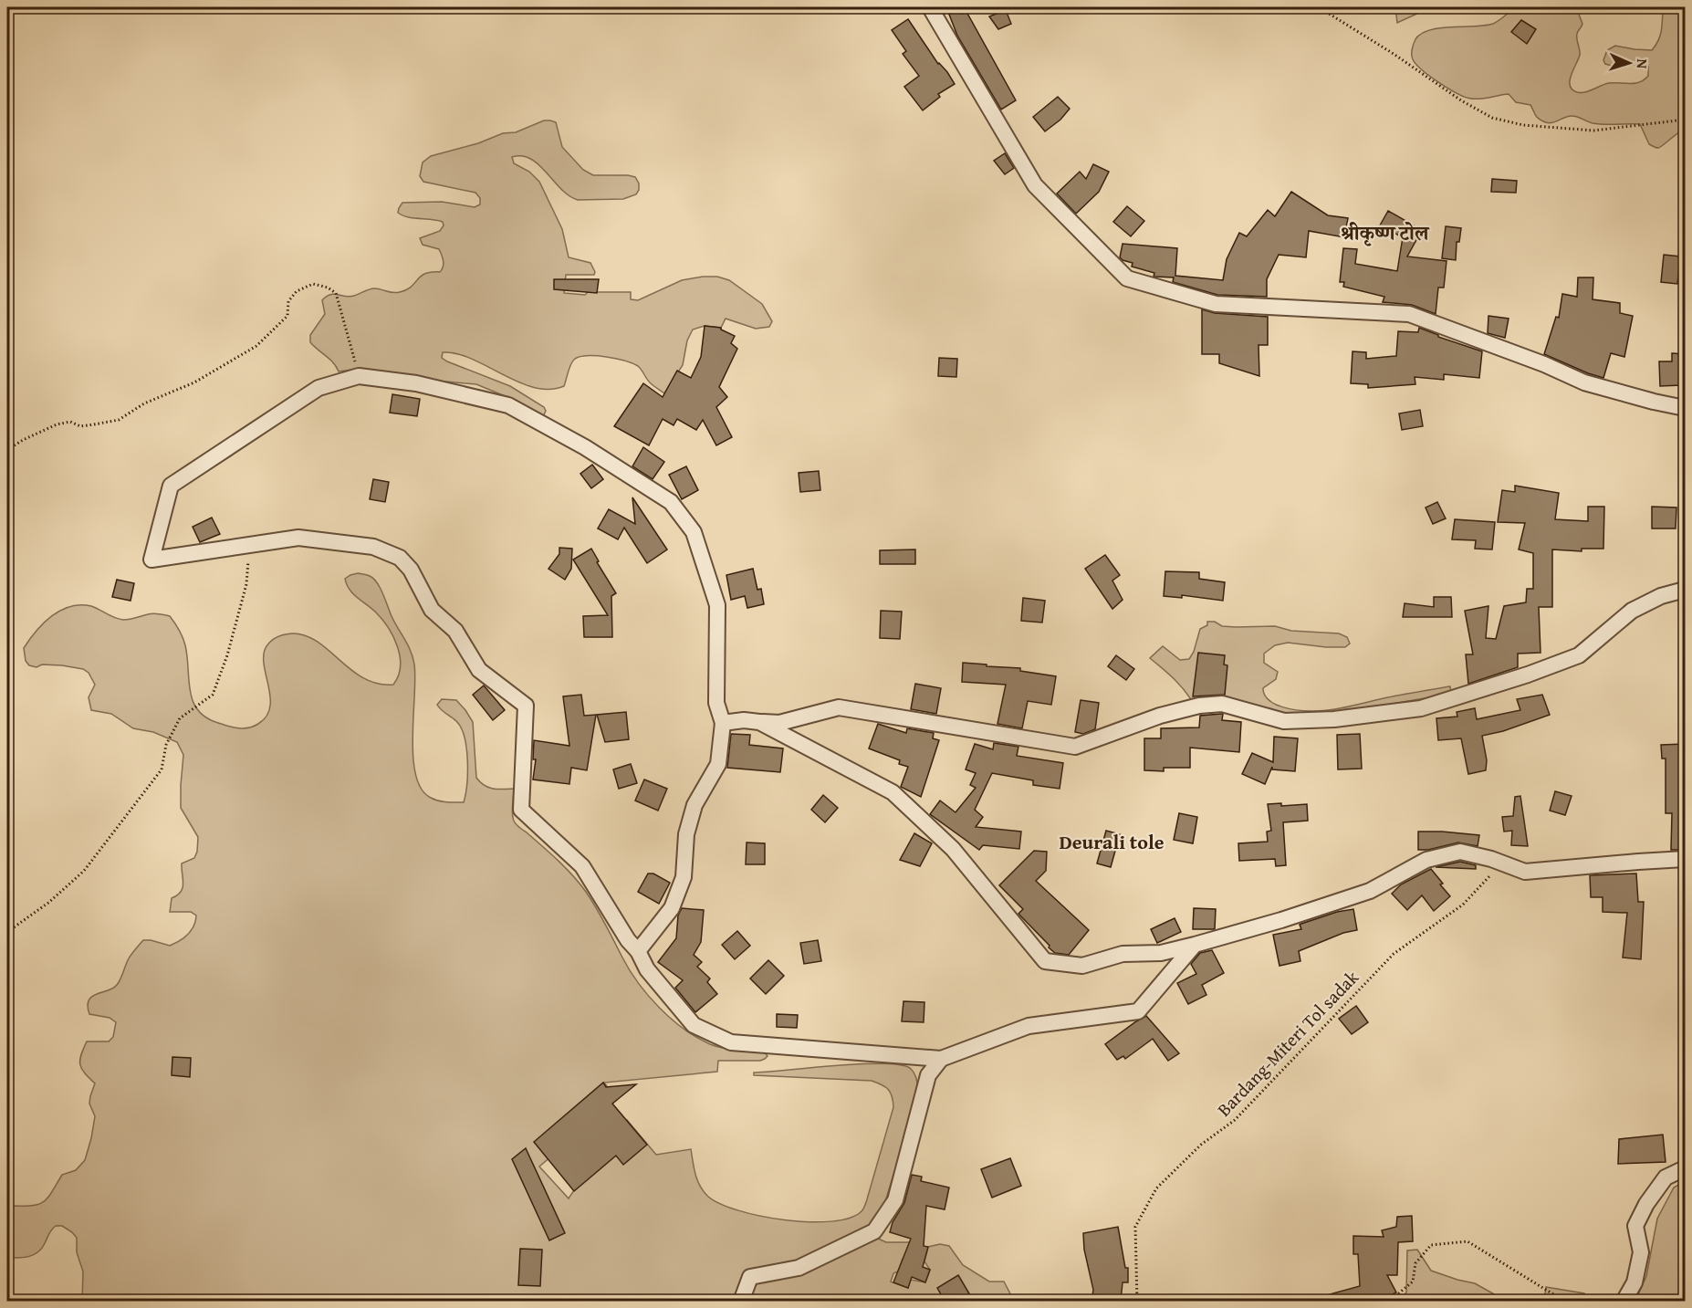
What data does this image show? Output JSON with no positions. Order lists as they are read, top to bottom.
{
  "streets": {
    "path": ["Bardang-Miteri Tol sadak"]
  },
  "districts": ["श्रीकृष्ण टोल", "Deurali tole"],
  "north": "right"
}
